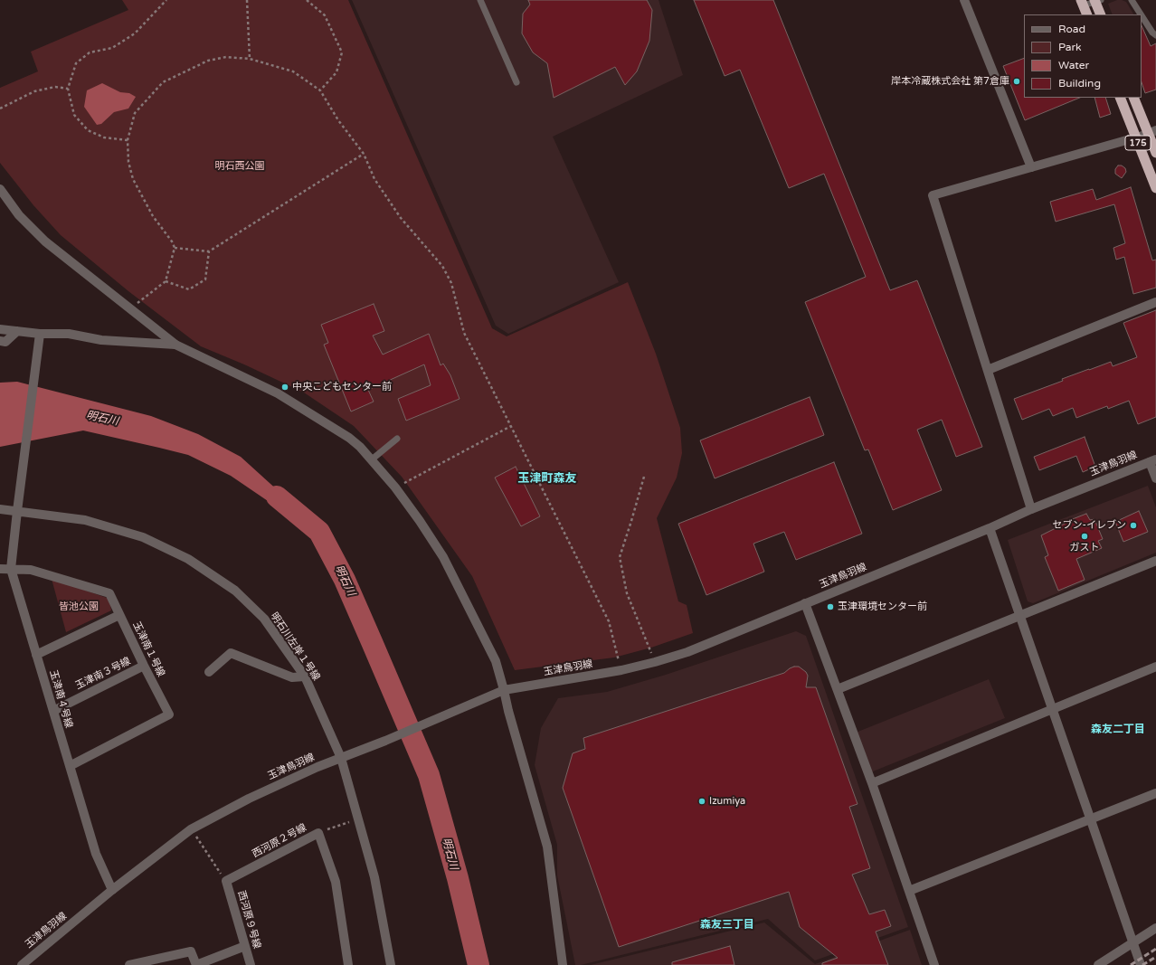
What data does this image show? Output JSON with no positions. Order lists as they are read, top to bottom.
{
  "streets": {
    "highway": ["175"],
    "street": [
      "玉津鳥羽線",
      "明石川左岸１号線",
      "玉津南１号線",
      "玉津南３号線",
      "玉津南４号線",
      "西河原２号線",
      "西河原９号線"
    ]
  },
  "crossings": [
    ["玉津鳥羽線", "明石川左岸１号線"],
    ["玉津鳥羽線", "玉津南４号線"],
    ["明石川左岸１号線", "玉津南４号線"],
    ["玉津南１号線", "玉津南３号線"],
    ["玉津南１号線", "玉津南４号線"],
    ["玉津南３号線", "玉津南４号線"],
    ["西河原２号線", "西河原９号線"]
  ],
  "districts": ["玉津町森友", "森友二丁目", "森友三丁目"],
  "water": ["明石川"],
  "parks": ["明石西公園", "皆池公園"],
  "places": [
    "岸本冷蔵株式会社 第7倉庫",
    "中央こどもセンター前",
    "セブン-イレブン",
    "ガスト",
    "玉津環境センター前",
    "Izumiya"
  ],
  "legend": [
    "Road",
    "Park",
    "Water",
    "Building"
  ]
}
